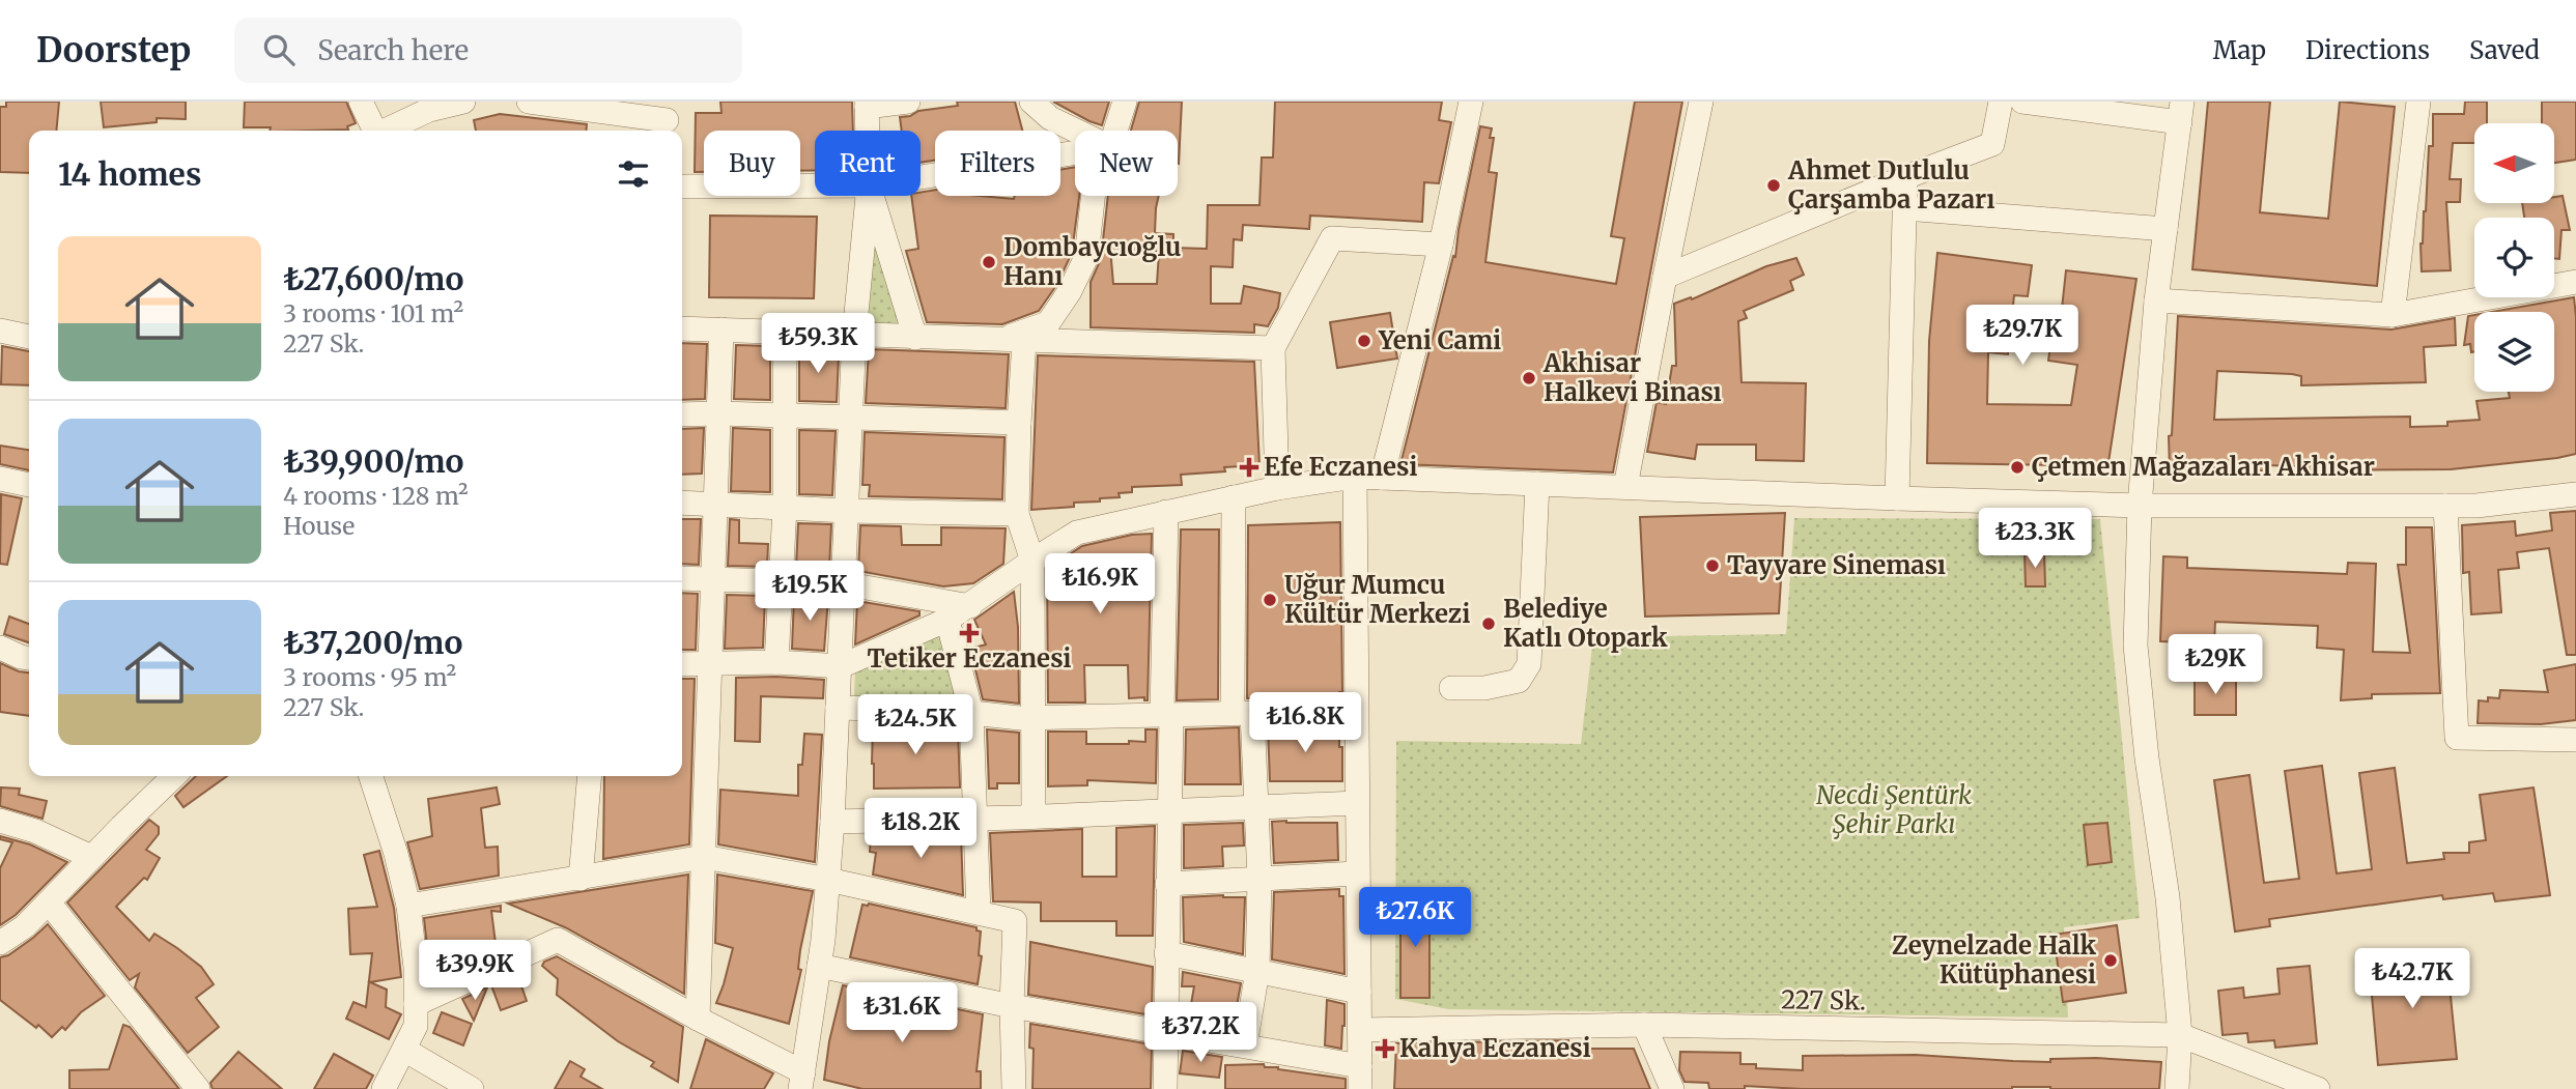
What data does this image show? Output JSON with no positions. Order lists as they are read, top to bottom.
{
  "streets": {
    "street": ["227 Sk."]
  },
  "parks": ["Necdi Şentürk Şehir Parkı"],
  "places": {
    "other": [
      "Ahmet Dutlulu Çarşamba Pazarı",
      "Dombaycıoğlu Hanı",
      "Yeni Cami",
      "Akhisar Halkevi Binası",
      "Çetmen Mağazaları Akhisar",
      "Tayyare Sineması",
      "Uğur Mumcu Kültür Merkezi",
      "Belediye Katlı Otopark",
      "Zeynelzade Halk Kütüphanesi"
    ],
    "health": ["Efe Eczanesi", "Tetiker Eczanesi", "Kahya Eczanesi"]
  },
  "north": "left",
  "page": {
    "header": "Doorstep",
    "search": "Search here",
    "nav": ["Map", "Directions", "Saved"],
    "chip": [
      "Buy",
      "Rent",
      "Filters",
      "New"
    ],
    "heading": "14 homes",
    "list": [
      {
        "name": "₺27,600/mo",
        "note": "3 rooms · 101 m² · 227 Sk."
      },
      {
        "name": "₺39,900/mo",
        "note": "4 rooms · 128 m² · House"
      },
      {
        "name": "₺37,200/mo",
        "note": "3 rooms · 95 m² · 227 Sk."
      }
    ],
    "price": [
      "₺29.7K",
      "₺59.3K",
      "₺23.3K",
      "₺16.9K",
      "₺19.5K",
      "₺29K",
      "₺16.8K",
      "₺24.5K",
      "₺18.2K",
      "₺27.6K",
      "₺39.9K",
      "₺42.7K",
      "₺31.6K",
      "₺37.2K"
    ]
  }
}
